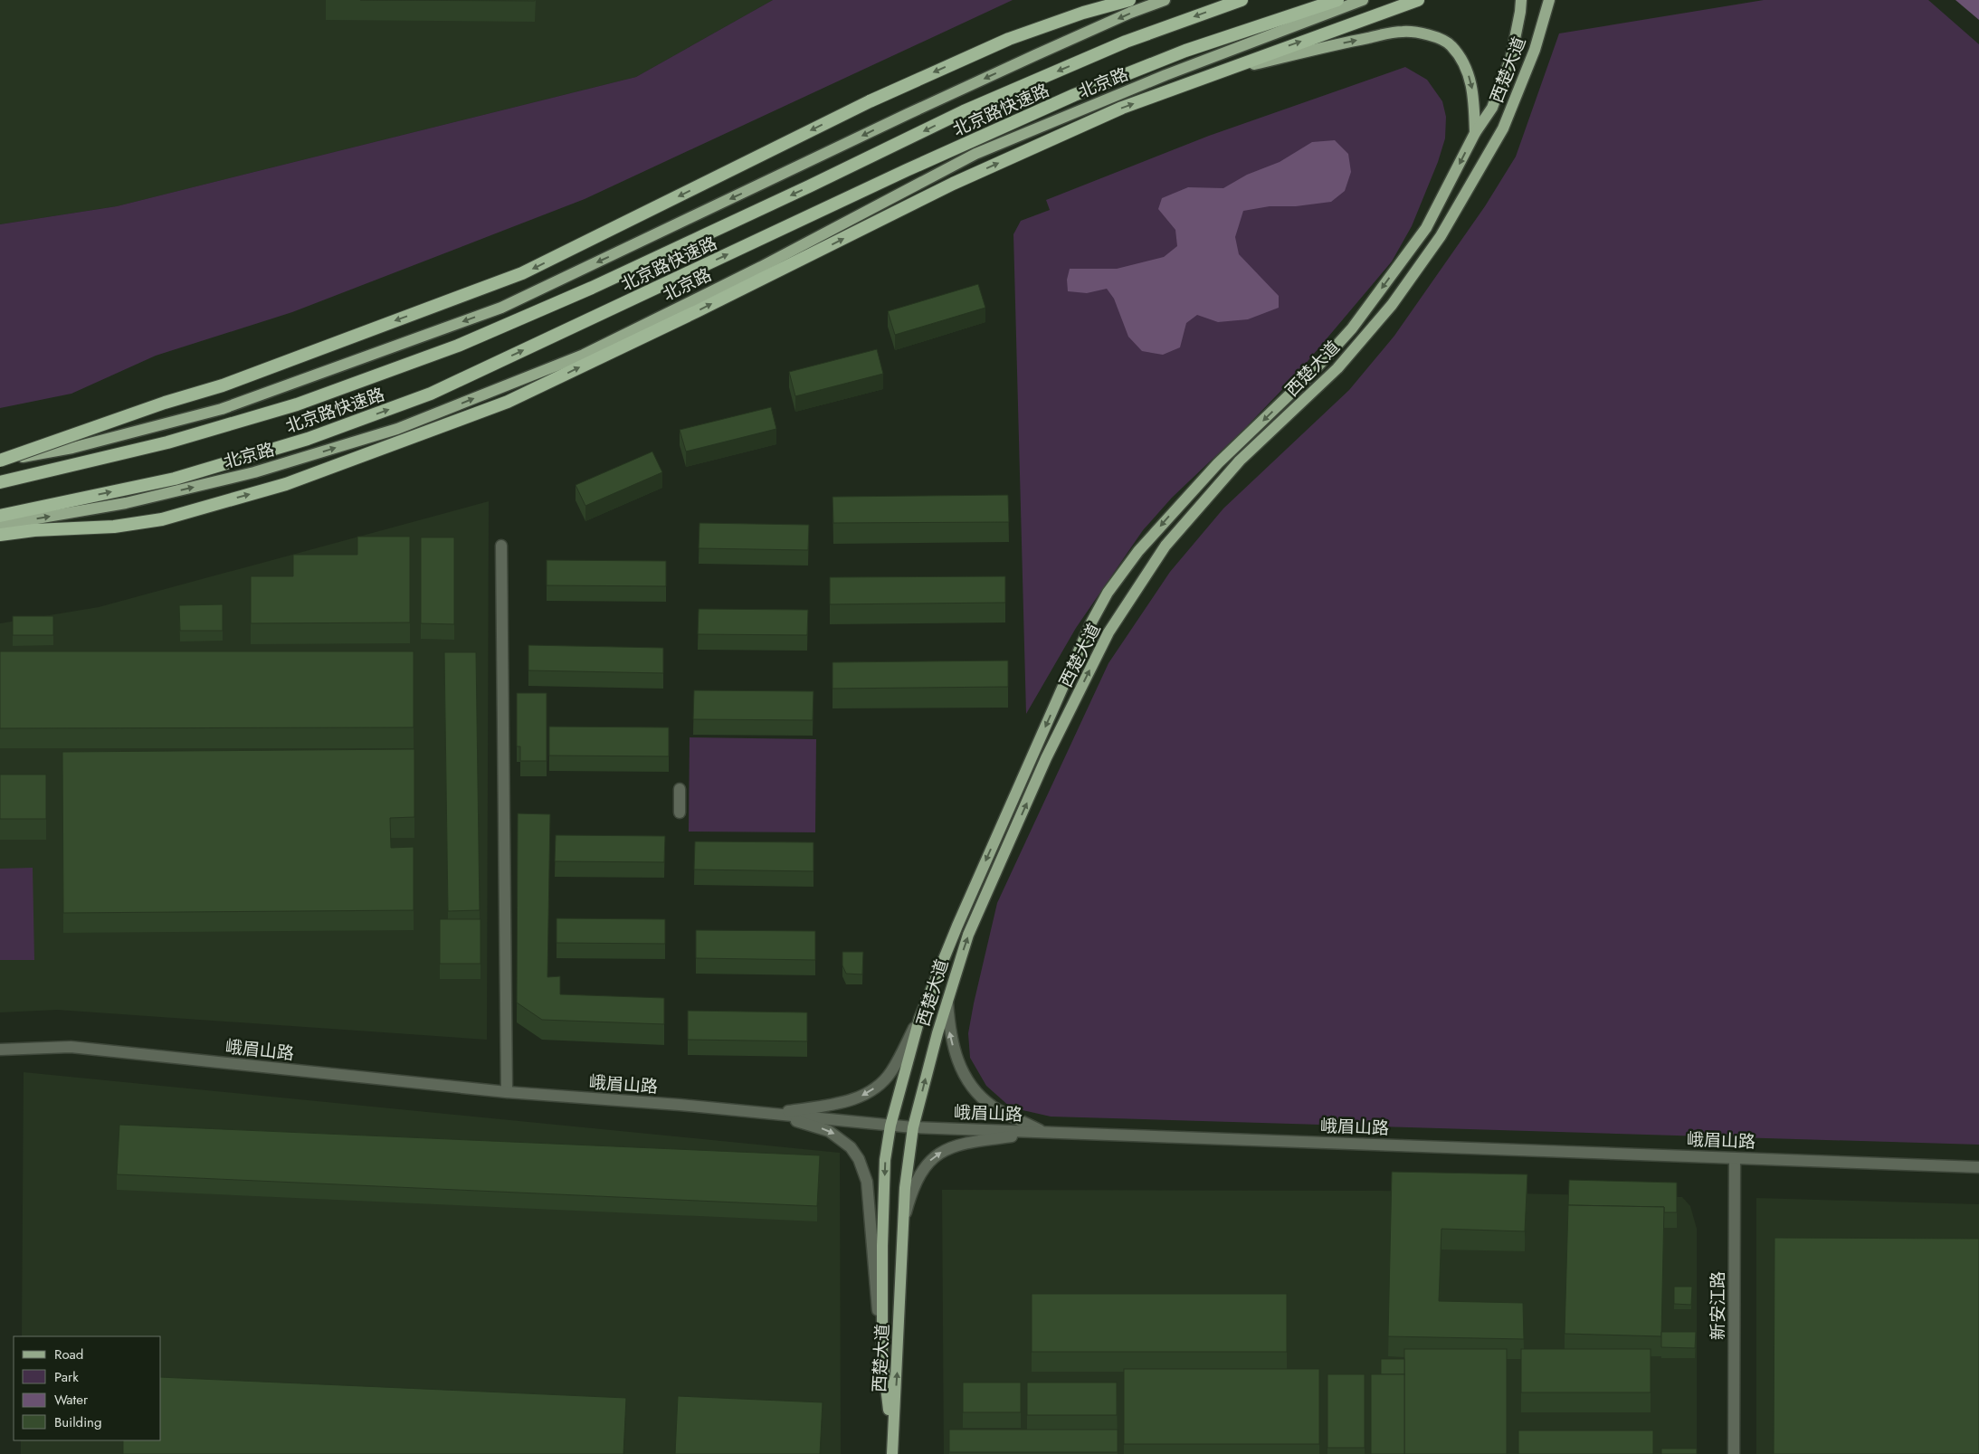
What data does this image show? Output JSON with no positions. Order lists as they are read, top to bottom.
{
  "streets": {
    "highway": ["北京路快速路"],
    "main road": ["西楚大道", "北京路"],
    "street": ["峨眉山路", "新安江路"]
  },
  "crossings": [
    ["西楚大道", "峨眉山路"],
    ["峨眉山路", "新安江路"]
  ],
  "legend": [
    "Road",
    "Park",
    "Water",
    "Building"
  ]
}
